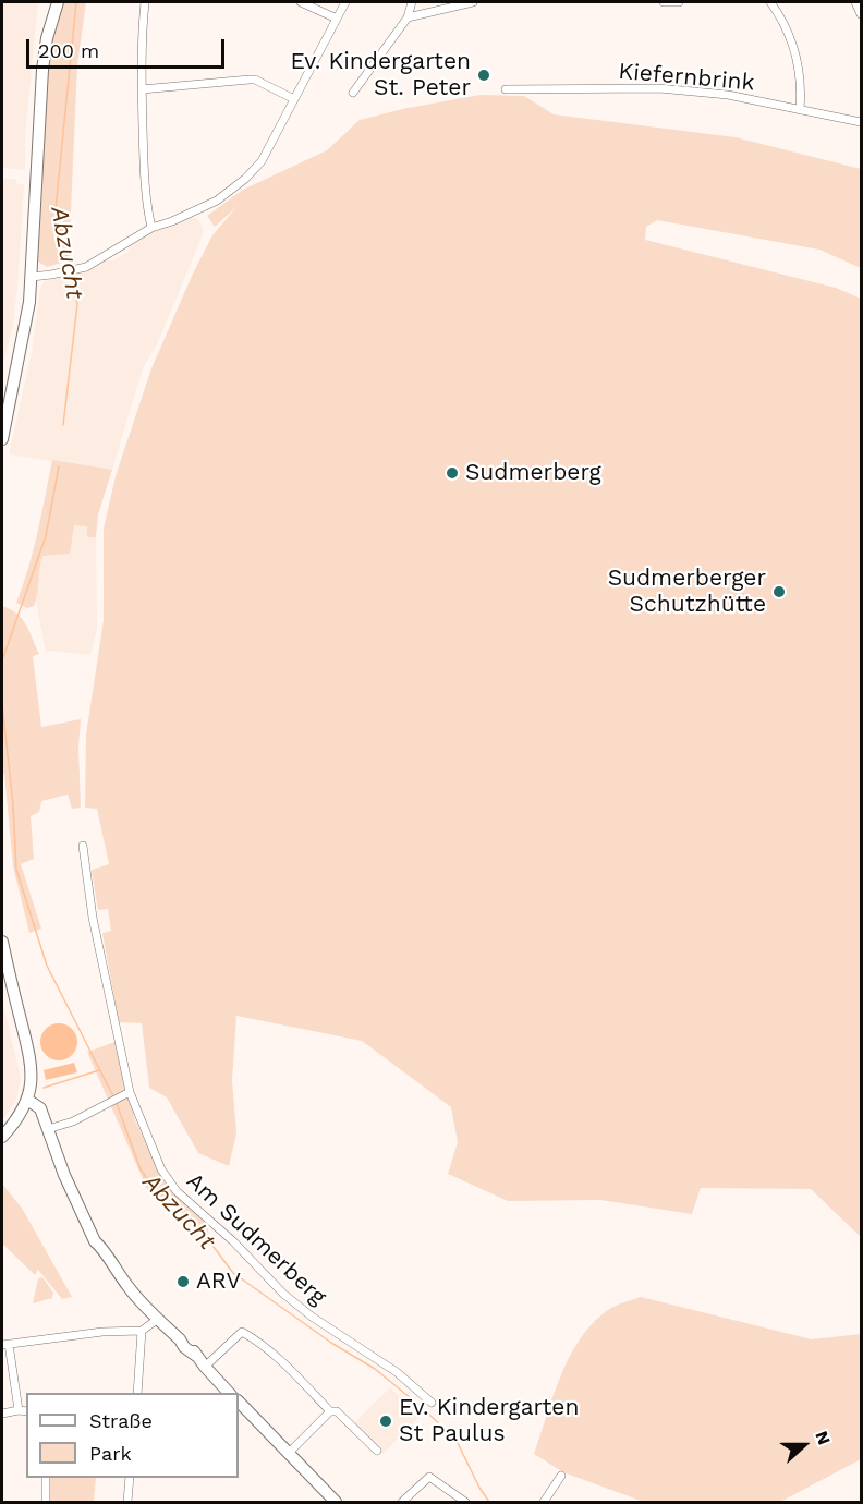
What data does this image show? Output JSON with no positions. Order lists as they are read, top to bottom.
{
  "streets": {
    "street": ["Kiefernbrink", "Am Sudmerberg"]
  },
  "water": ["Abzucht"],
  "places": [
    "Ev. Kindergarten St. Peter",
    "Sudmerberg",
    "Sudmerberger Schutzhütte",
    "ARV",
    "Ev. Kindergarten St Paulus"
  ],
  "legend": ["Straße", "Park"],
  "scale_bar": "200 m",
  "north": "right"
}
